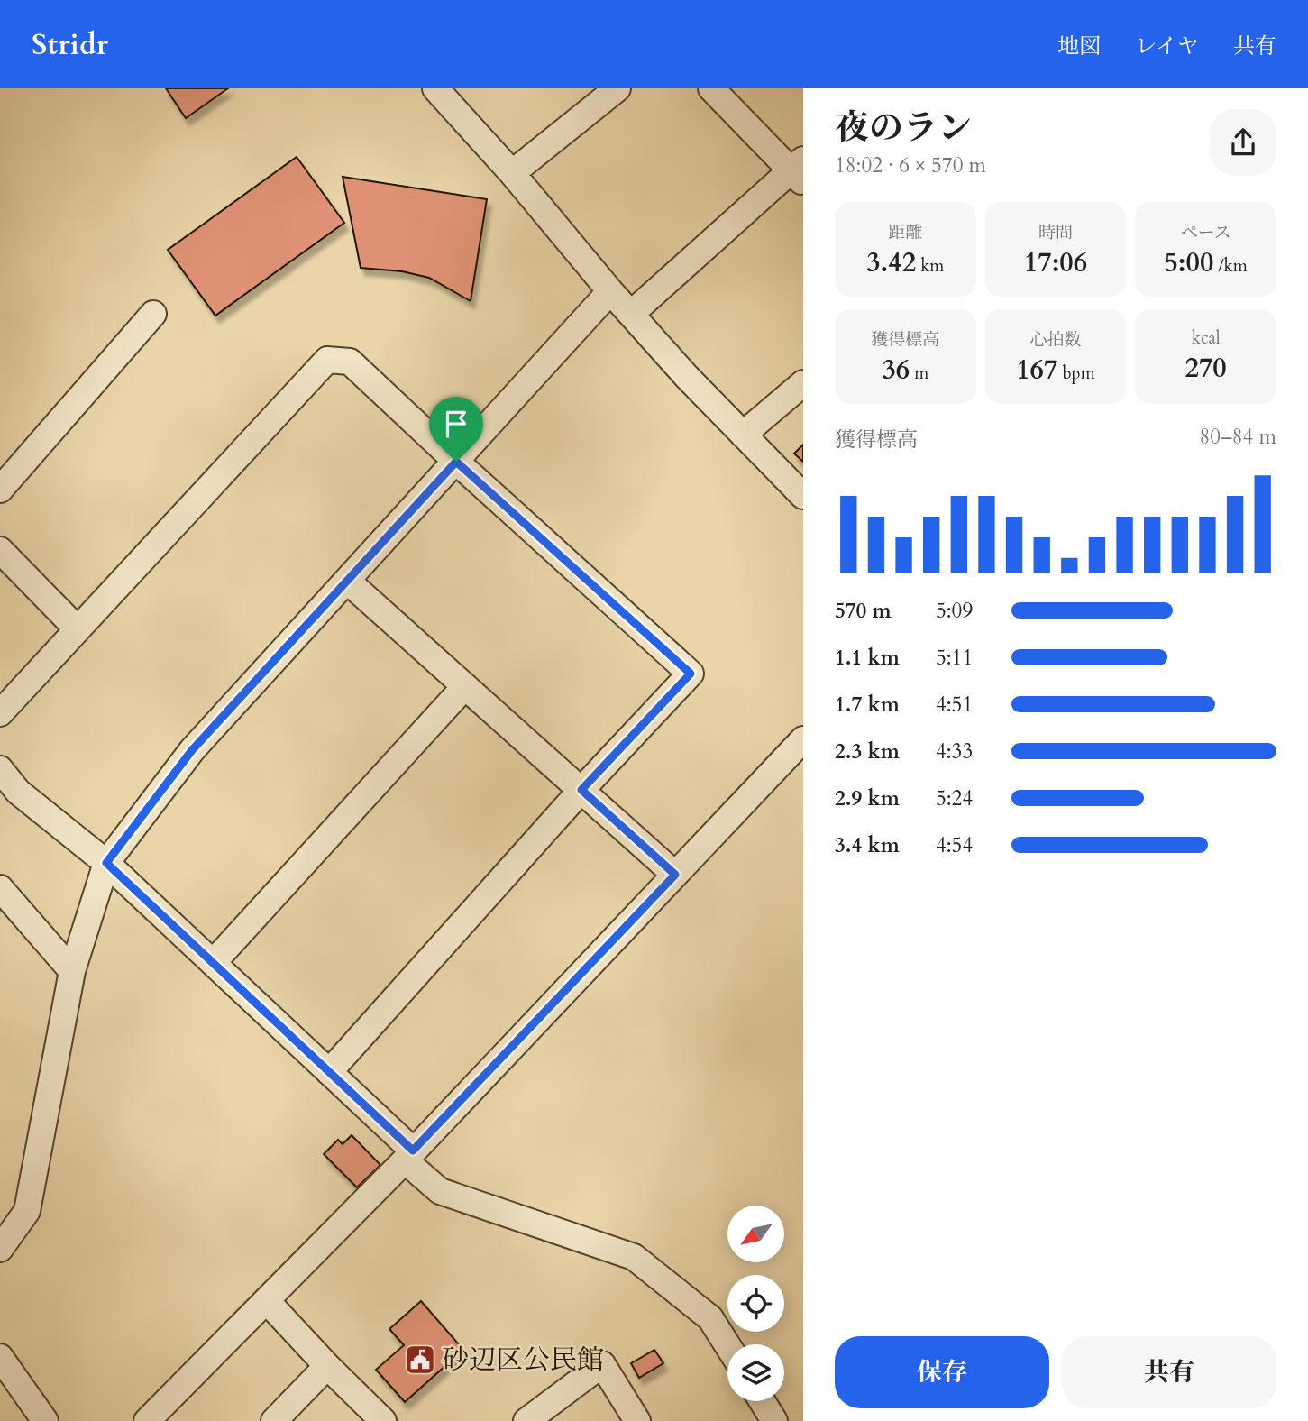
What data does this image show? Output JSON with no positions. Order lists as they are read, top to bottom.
{
  "places": {
    "public building": ["砂辺区公民館"]
  },
  "north": "bottom left",
  "page": {
    "header": "Stridr",
    "nav": ["地図", "レイヤ", "共有"],
    "heading": ["夜のラン", "18:02 · 6 × 570 m"],
    "stats": [
      ["距離", "3.42 km"],
      ["時間", "17:06"],
      ["ペース", "5:00 /km"],
      ["獲得標高", "36 m"],
      ["心拍数", "167 bpm"],
      ["kcal", "270"]
    ],
    "chart": ["獲得標高", "80–84 m"],
    "list": [
      {
        "name": "570 m",
        "note": "5:09"
      },
      {
        "name": "1.1 km",
        "note": "5:11"
      },
      {
        "name": "1.7 km",
        "note": "4:51"
      },
      {
        "name": "2.3 km",
        "note": "4:33"
      },
      {
        "name": "2.9 km",
        "note": "5:24"
      },
      {
        "name": "3.4 km",
        "note": "4:54"
      }
    ],
    "buttons": ["保存", "共有"]
  }
}
